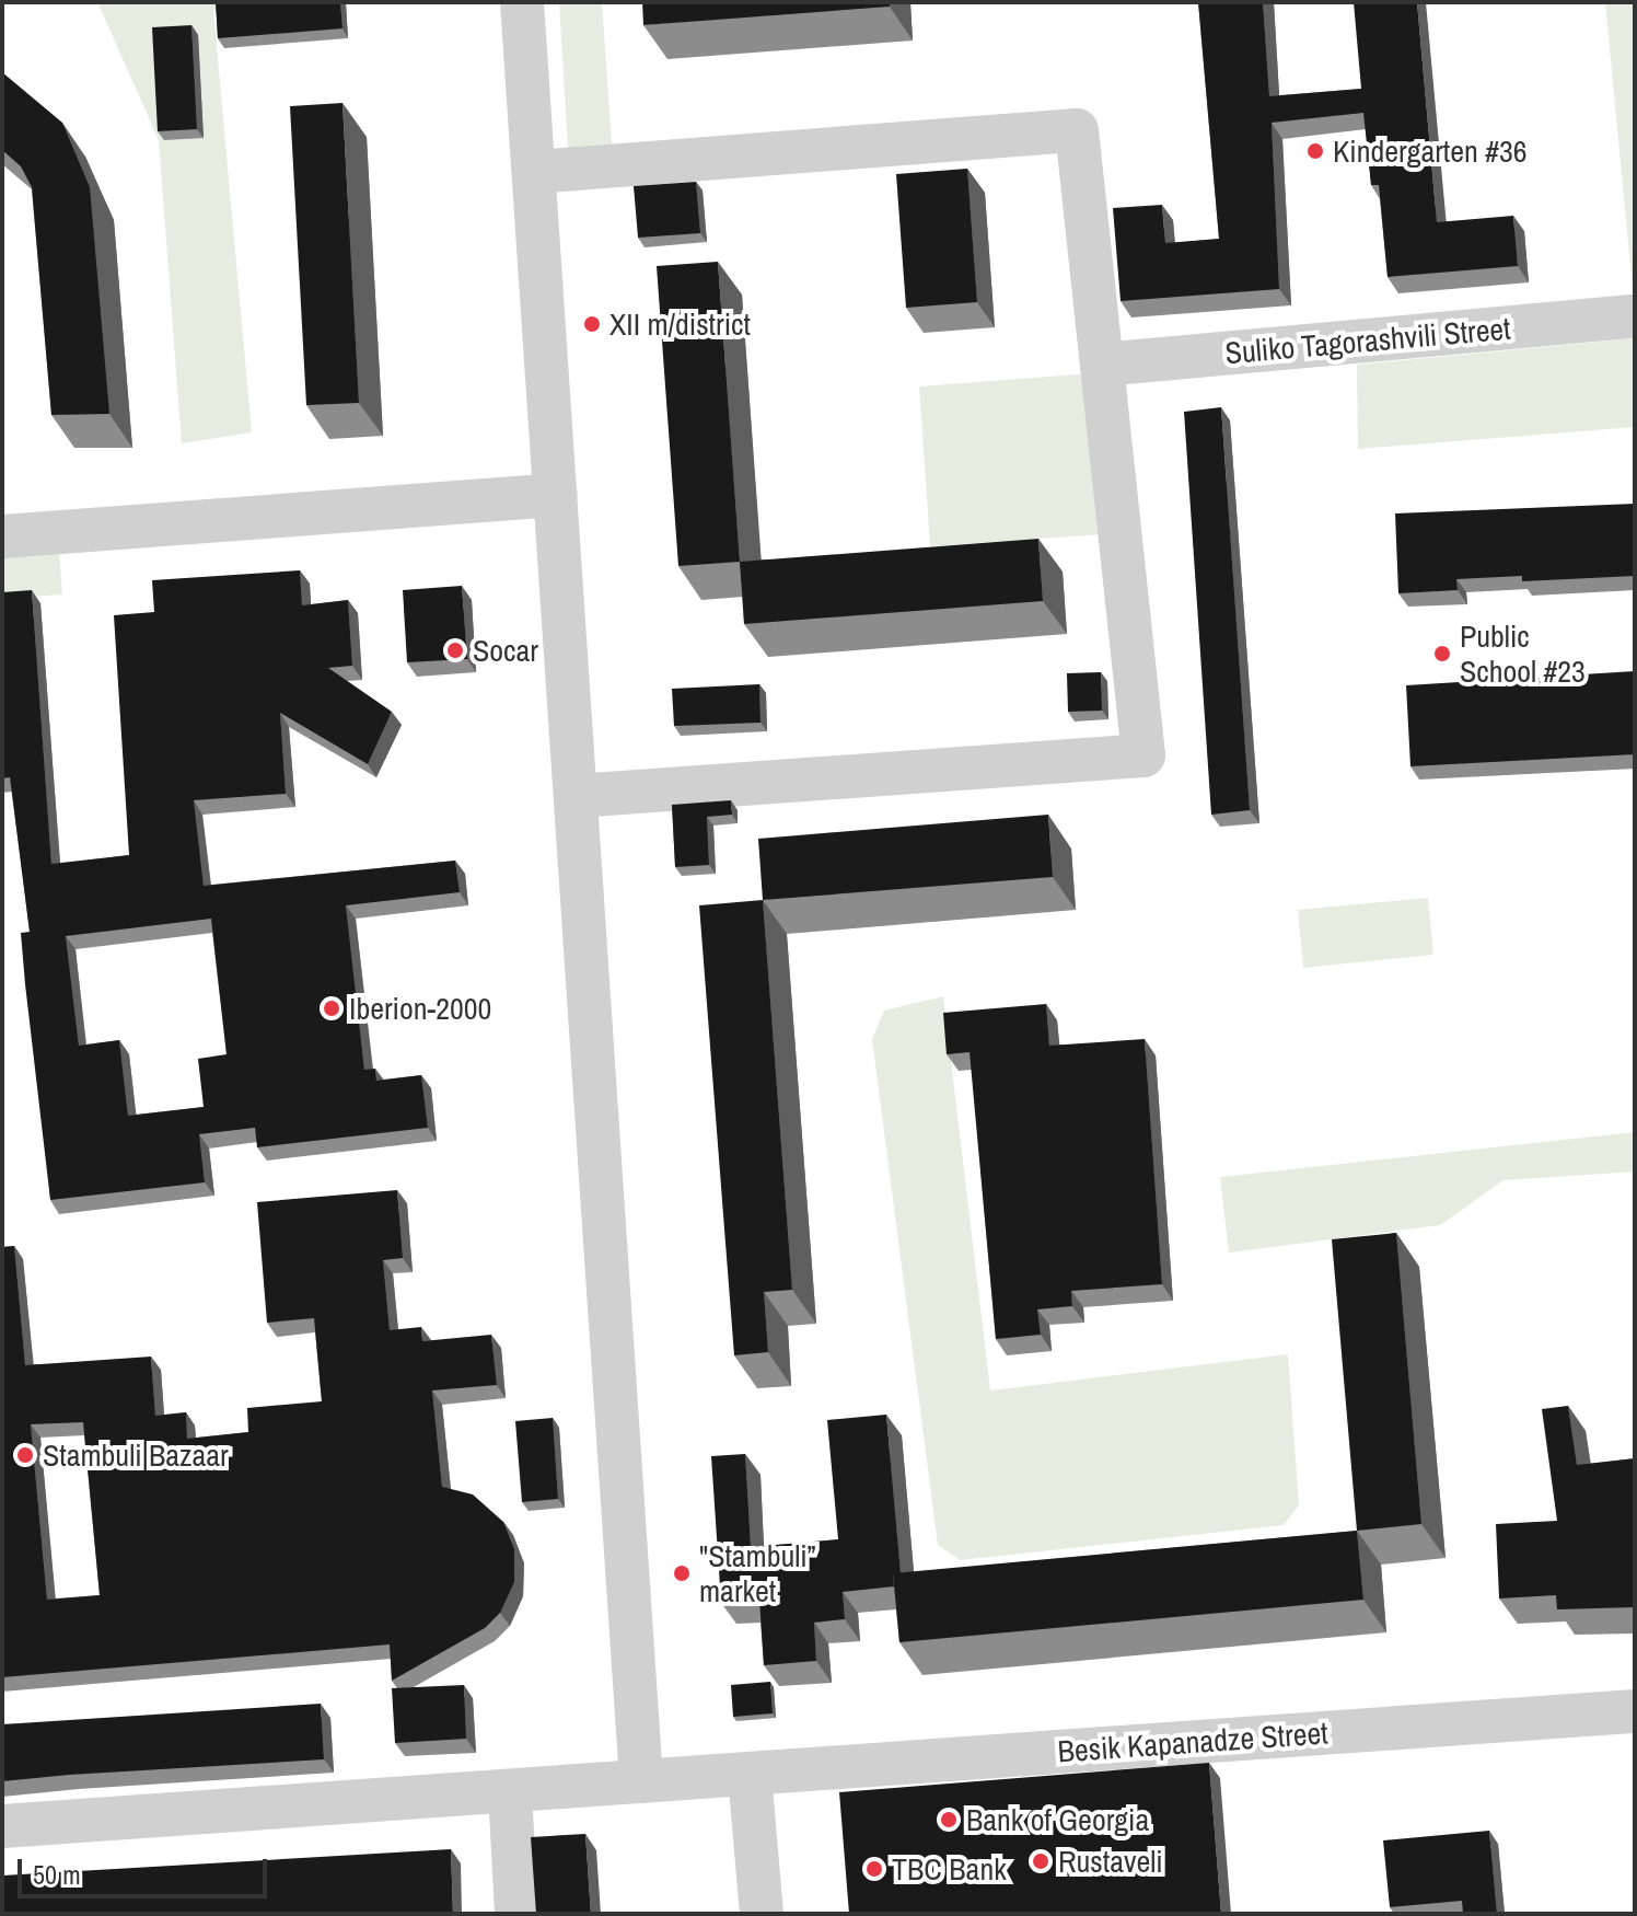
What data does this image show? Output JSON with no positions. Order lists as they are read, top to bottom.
{
  "streets": {
    "street": ["Suliko Tagorashvili Street", "Besik Kapanadze Street"]
  },
  "places": [
    "Kindergarten #36",
    "XII m/district",
    "Socar",
    "Public School #23",
    "Iberion-2000",
    "Stambuli Bazaar",
    "\"Stambuli” market",
    "Bank of Georgia",
    "Rustaveli",
    "TBC Bank"
  ],
  "scale_bar": "50 m"
}
